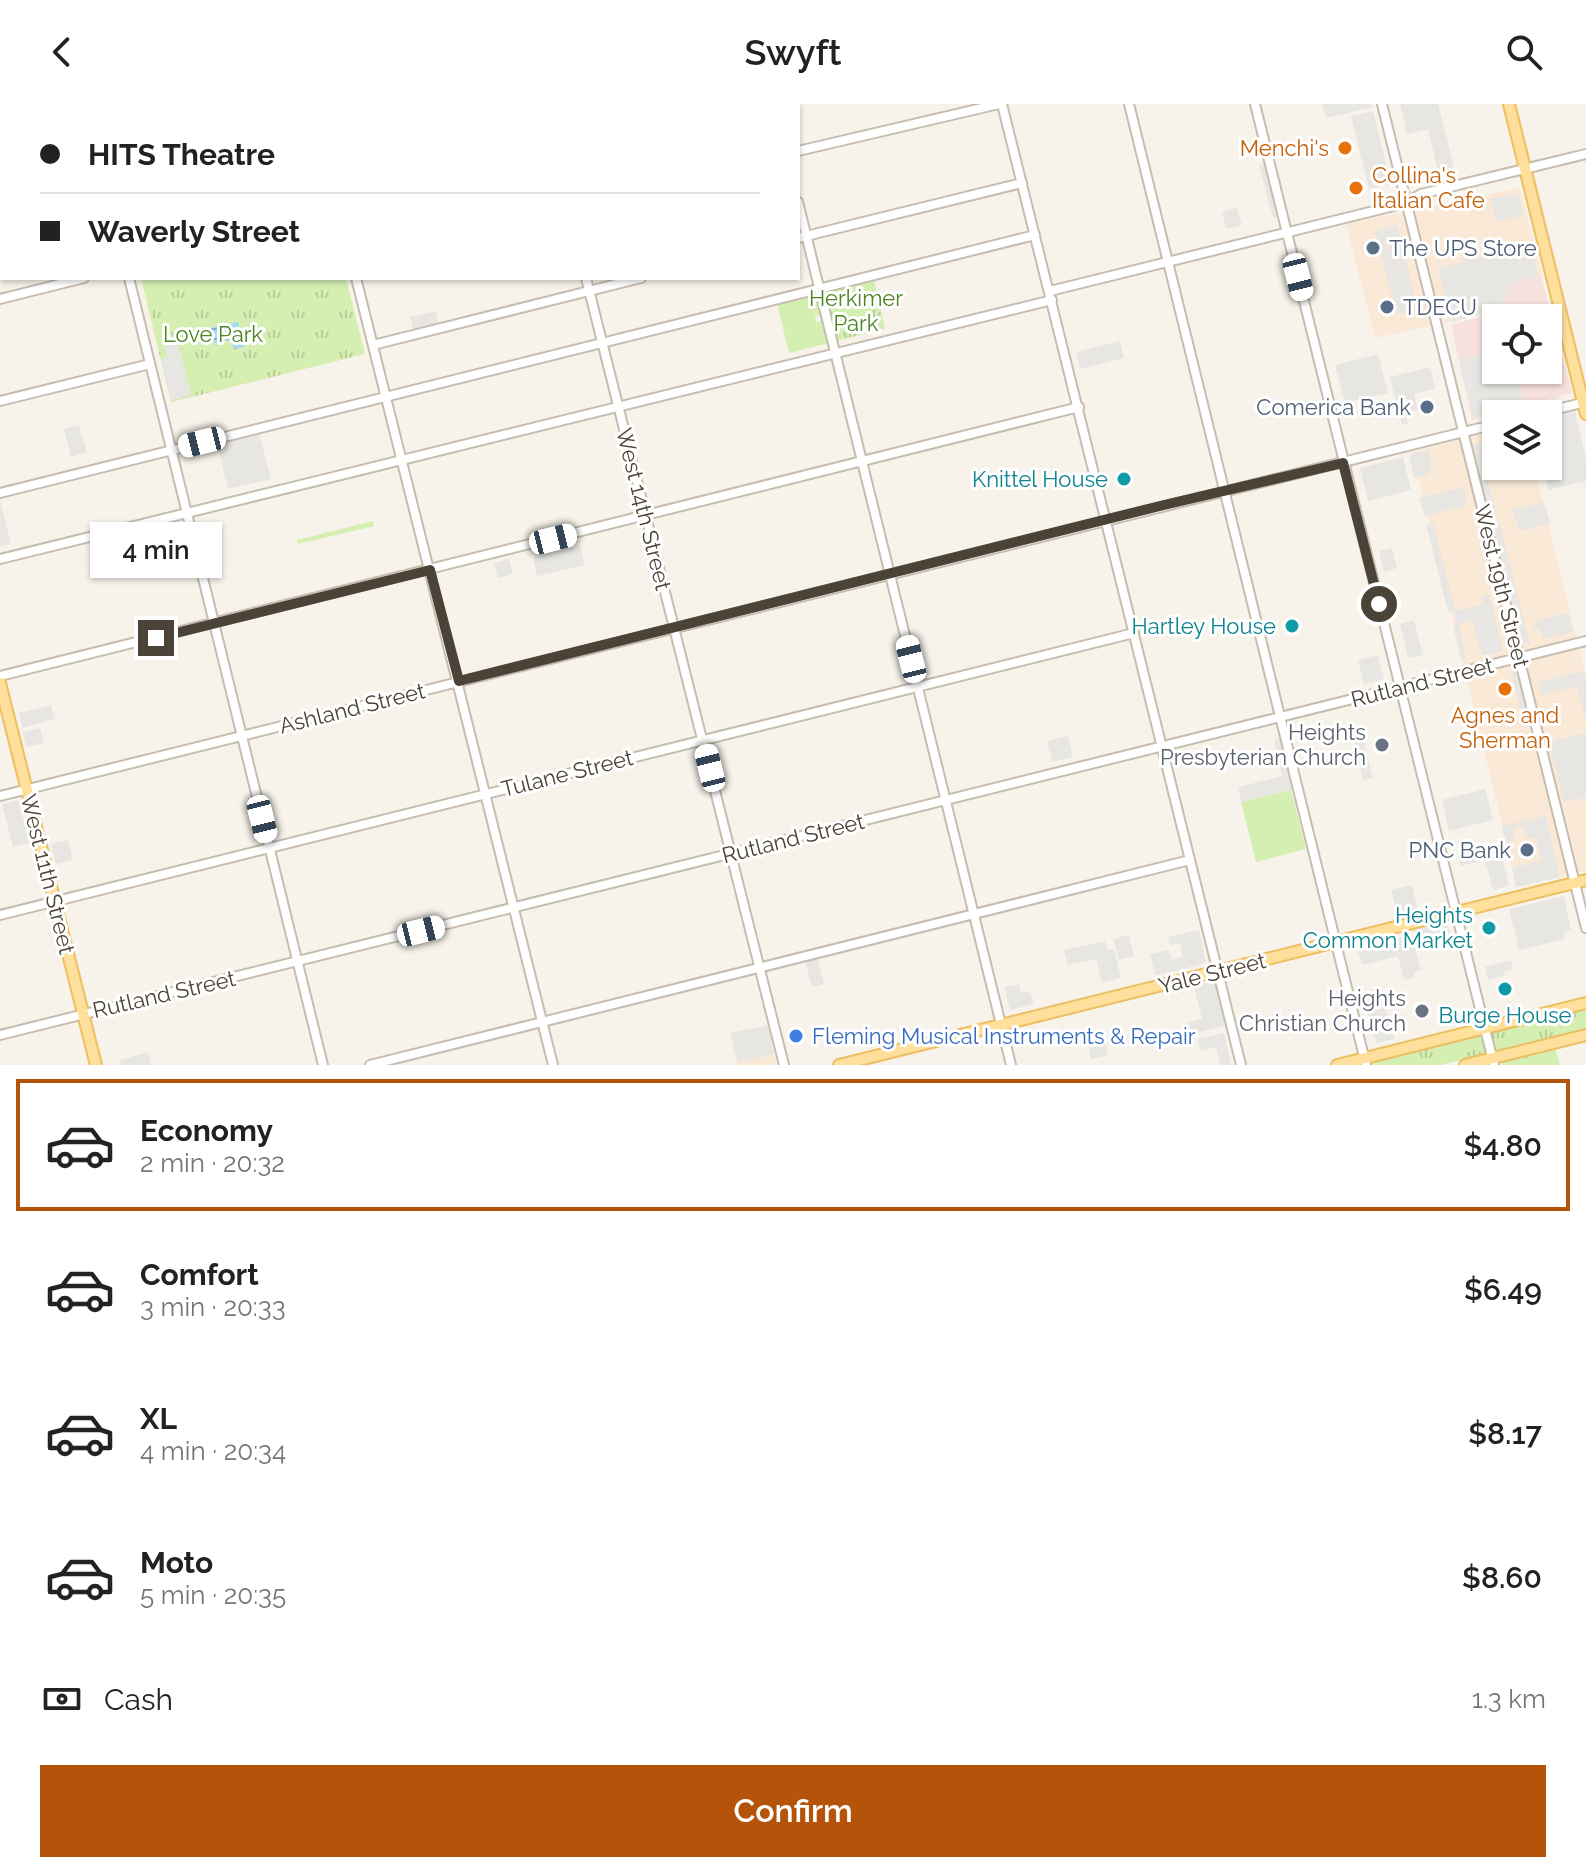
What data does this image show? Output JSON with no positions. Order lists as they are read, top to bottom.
{
  "streets": {
    "main road": ["West 11th Street", "Yale Street"],
    "street": [
      "West 14th Street",
      "West 19th Street",
      "Rutland Street",
      "Ashland Street",
      "Tulane Street"
    ]
  },
  "crossings": [
    ["West 14th Street", "Rutland Street"],
    ["West 14th Street", "Ashland Street"],
    ["West 14th Street", "Tulane Street"],
    ["West 19th Street", "Rutland Street"],
    ["West 19th Street", "Ashland Street"],
    ["West 19th Street", "Yale Street"],
    ["Rutland Street", "West 11th Street"],
    ["Ashland Street", "West 11th Street"],
    ["Tulane Street", "West 11th Street"]
  ],
  "parks": ["Herkimer Park", "Love Park"],
  "places": [
    "Menchi's",
    "Collina's Italian Cafe",
    "The UPS Store",
    "TDECU",
    "Comerica Bank",
    "Knittel House",
    "Hartley House",
    "Agnes and Sherman",
    "Heights Presbyterian Church",
    "PNC Bank",
    "Heights Common Market",
    "Burge House",
    "Heights Christian Church",
    "Fleming Musical Instruments & Repair"
  ],
  "page": {
    "header": "Swyft",
    "banner": ["HITS Theatre", "Waverly Street"],
    "bubble": "4 min",
    "list": [
      {
        "name": "Economy",
        "note": "2 min · 20:32",
        "value": "$4.80"
      },
      {
        "name": "Comfort",
        "note": "3 min · 20:33",
        "value": "$6.49"
      },
      {
        "name": "XL",
        "note": "4 min · 20:34",
        "value": "$8.17"
      },
      {
        "name": "Moto",
        "note": "5 min · 20:35",
        "value": "$8.60"
      }
    ],
    "pay": ["Cash", "1.3 km"],
    "buttons": "Confirm"
  }
}
